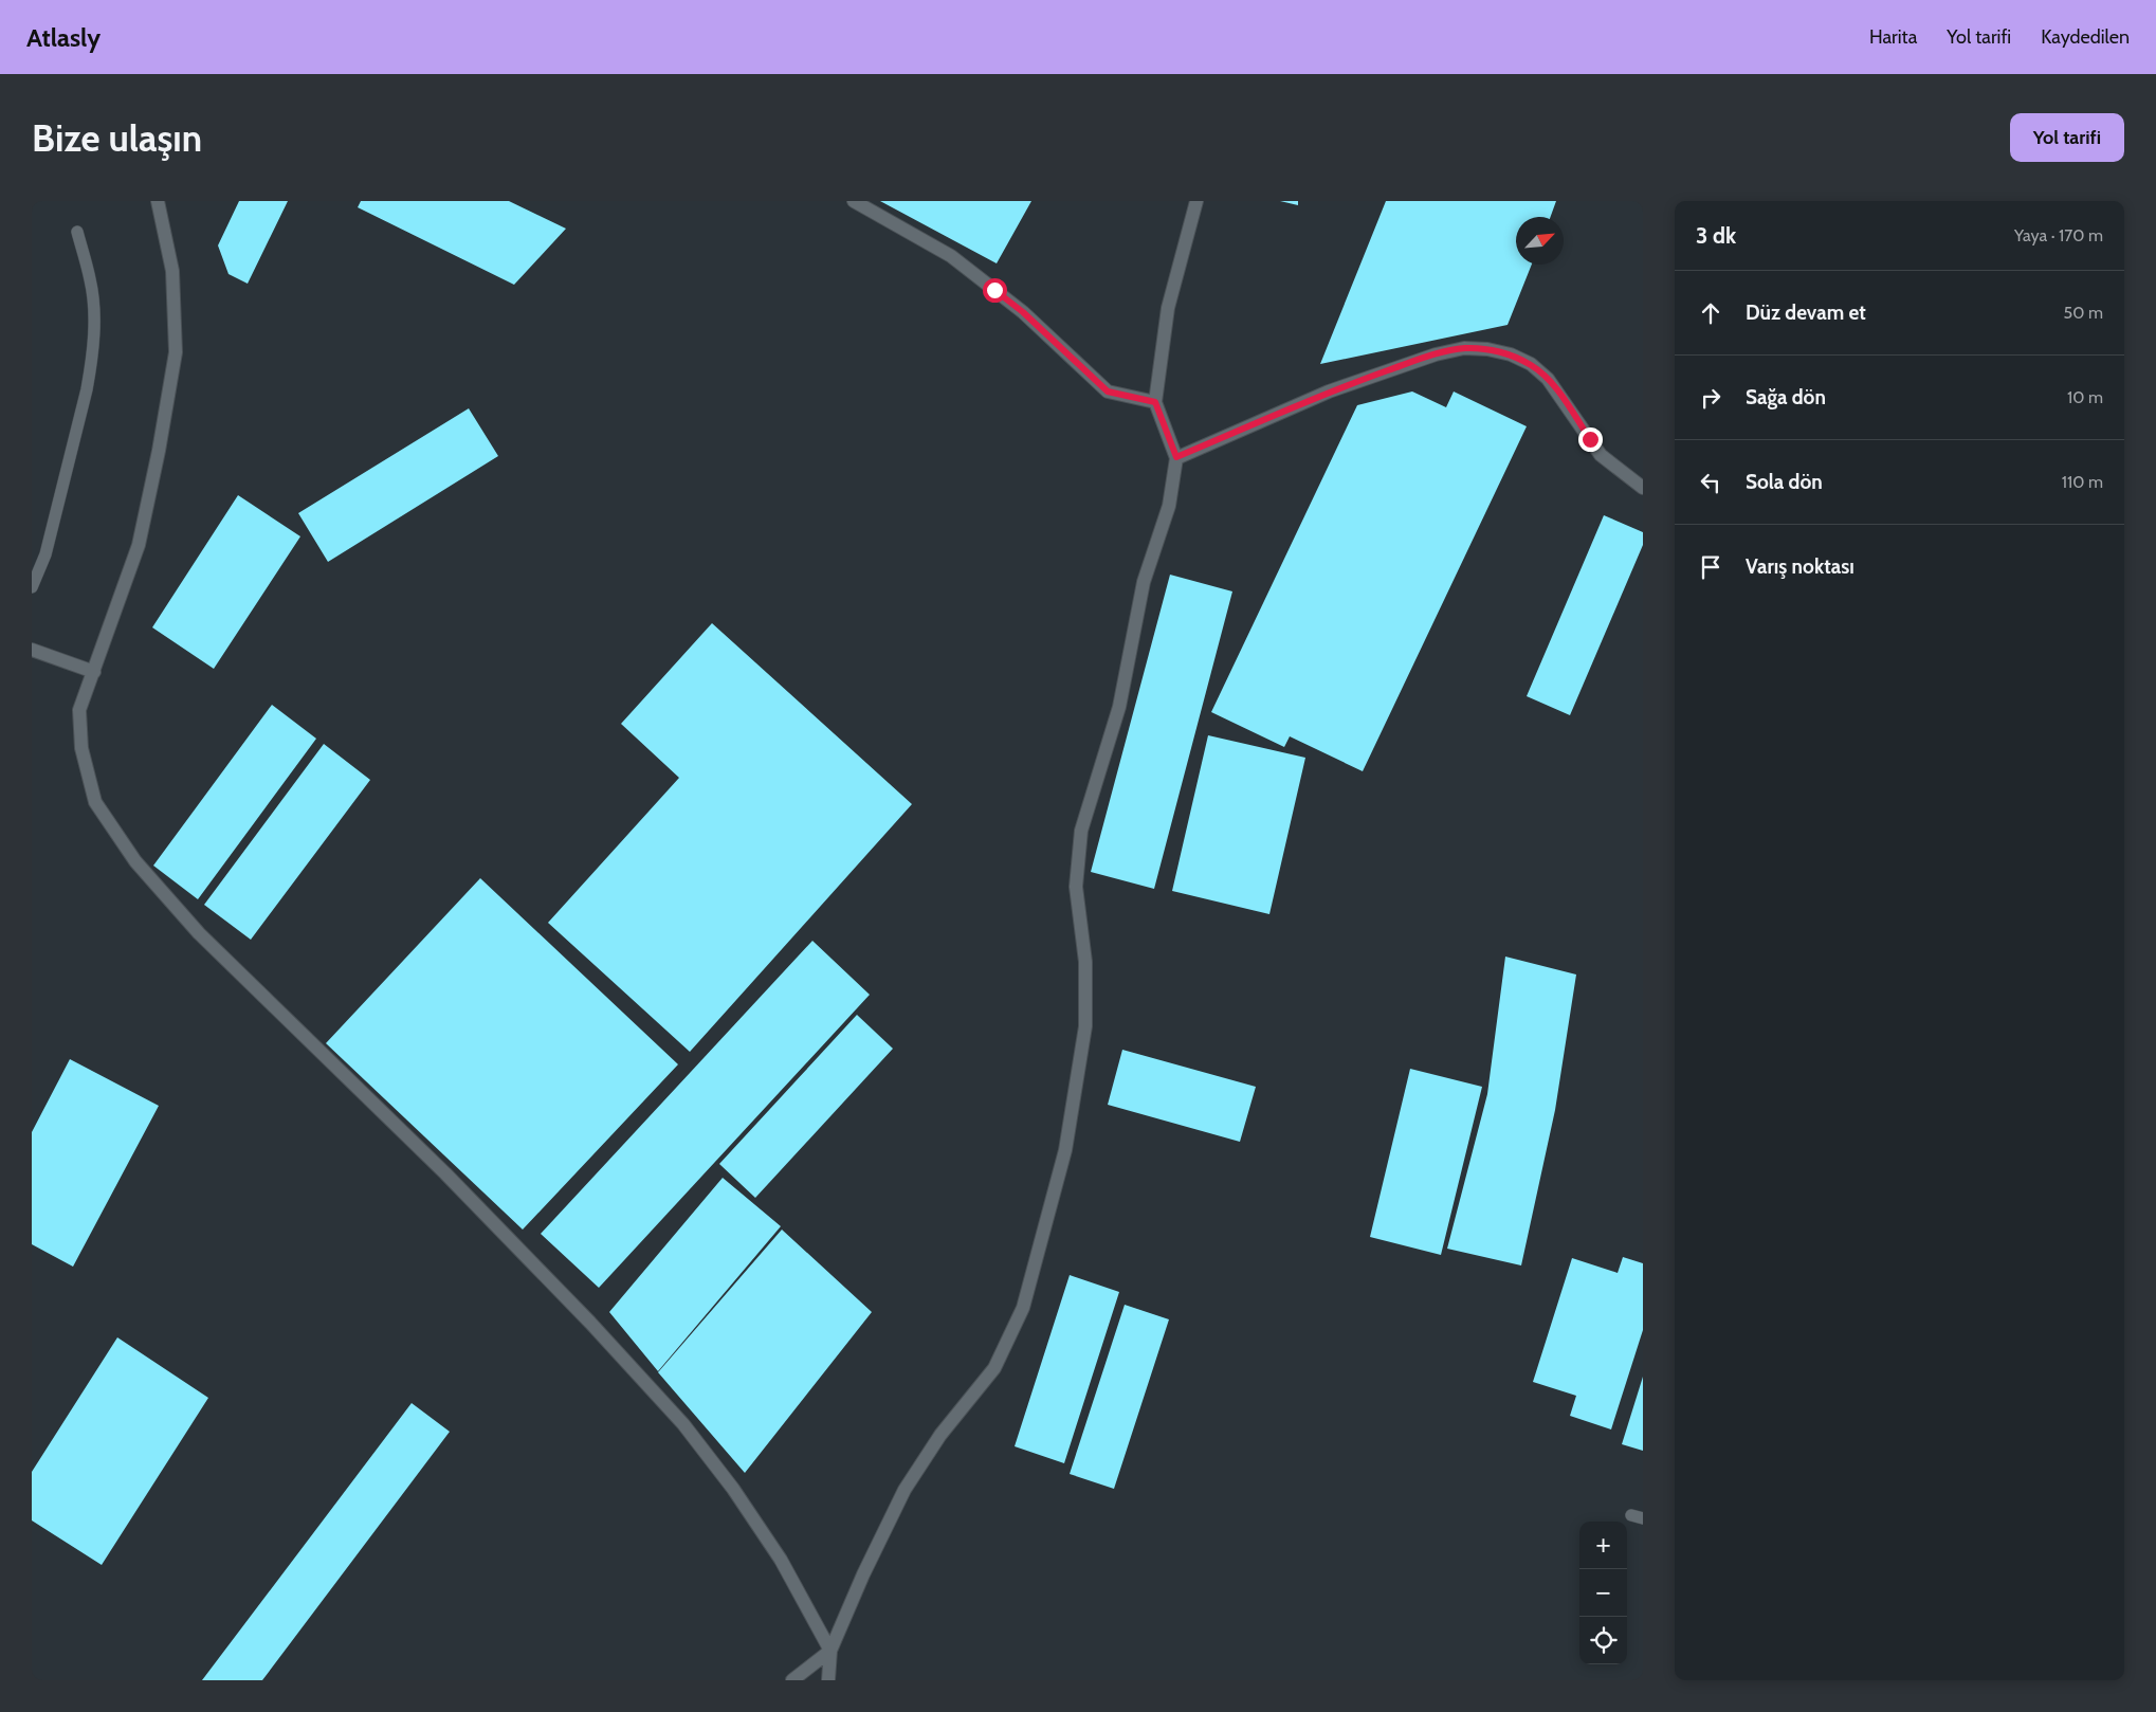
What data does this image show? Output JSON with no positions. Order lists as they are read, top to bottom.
{
  "north": "top right",
  "page": {
    "header": "Atlasly",
    "nav": ["Harita", "Yol tarifi", "Kaydedilen"],
    "buttons": "Yol tarifi",
    "title": "Bize ulaşın",
    "heading": ["3 dk", "Yaya · 170 m"],
    "list": [
      ["Düz devam et", "50 m"],
      ["Sağa dön", "10 m"],
      ["Sola dön", "110 m"],
      "Varış noktası"
    ],
    "map_buttons": ["+", "−"]
  }
}
